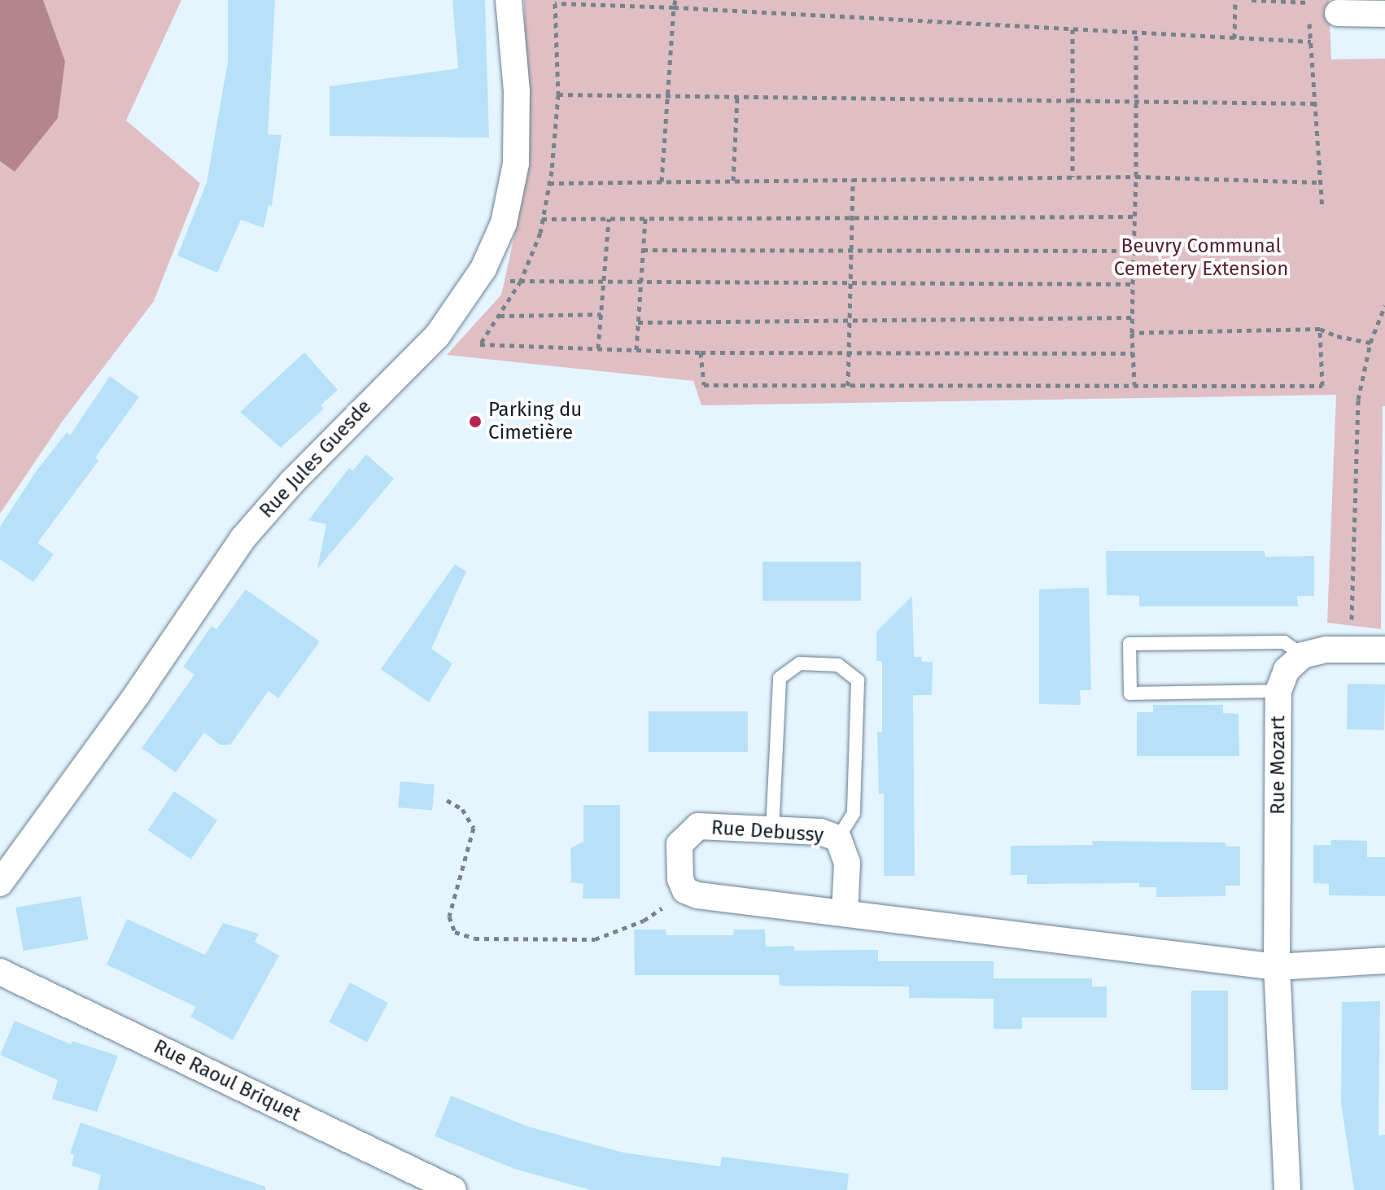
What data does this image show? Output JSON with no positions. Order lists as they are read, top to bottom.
{
  "streets": {
    "street": [
      "Rue Jules Guesde",
      "Rue Mozart",
      "Rue Debussy",
      "Rue Raoul Briquet"
    ]
  },
  "parks": ["Beuvry Communal Cemetery Extension"],
  "places": ["Parking du Cimetière"]
}
